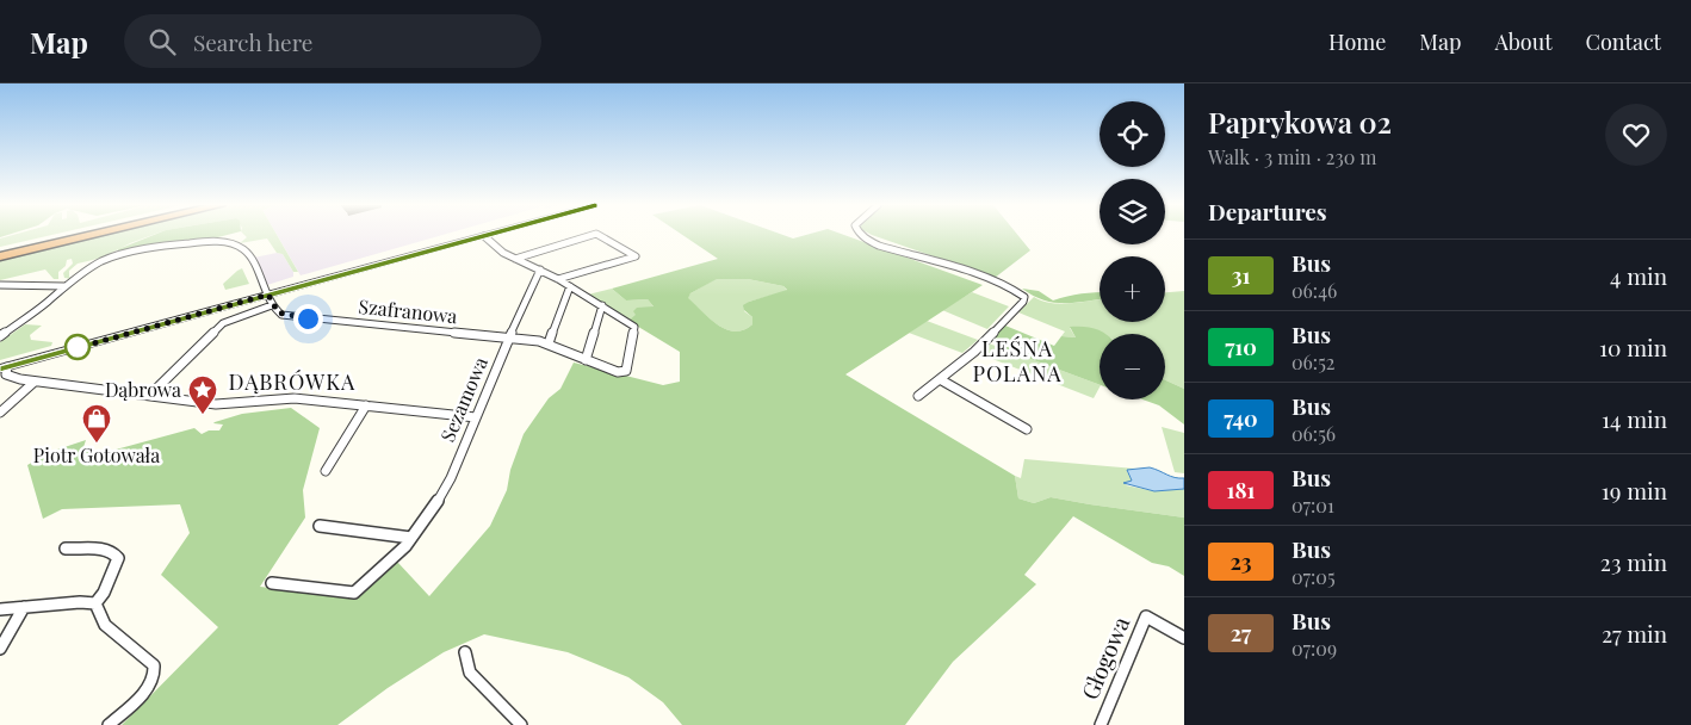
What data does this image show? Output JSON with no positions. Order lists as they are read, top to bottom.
{
  "streets": {
    "street": ["Szafranowa", "Sezamowa", "Głogowa"]
  },
  "crossings": [
    ["Szafranowa", "Sezamowa"]
  ],
  "districts": ["LEŚNA POLANA", "DĄBRÓWKA"],
  "places": {
    "place": ["Dąbrowa"],
    "shop": ["Piotr Gotowała"]
  },
  "lines": ["bus line 31"],
  "page": {
    "header": "Map",
    "search": "Search here",
    "nav": [
      "Home",
      "Map",
      "About",
      "Contact"
    ],
    "heading": [
      ["Paprykowa 02", "Walk · 3 min · 230 m"],
      "Departures"
    ],
    "map_buttons": ["+", "−"],
    "list": [
      {
        "mark": "31",
        "name": "Bus",
        "note": "06:46",
        "value": "4 min"
      },
      {
        "mark": "710",
        "name": "Bus",
        "note": "06:52",
        "value": "10 min"
      },
      {
        "mark": "740",
        "name": "Bus",
        "note": "06:56",
        "value": "14 min"
      },
      {
        "mark": "181",
        "name": "Bus",
        "note": "07:01",
        "value": "19 min"
      },
      {
        "mark": "23",
        "name": "Bus",
        "note": "07:05",
        "value": "23 min"
      },
      {
        "mark": "27",
        "name": "Bus",
        "note": "07:09",
        "value": "27 min"
      }
    ]
  }
}
